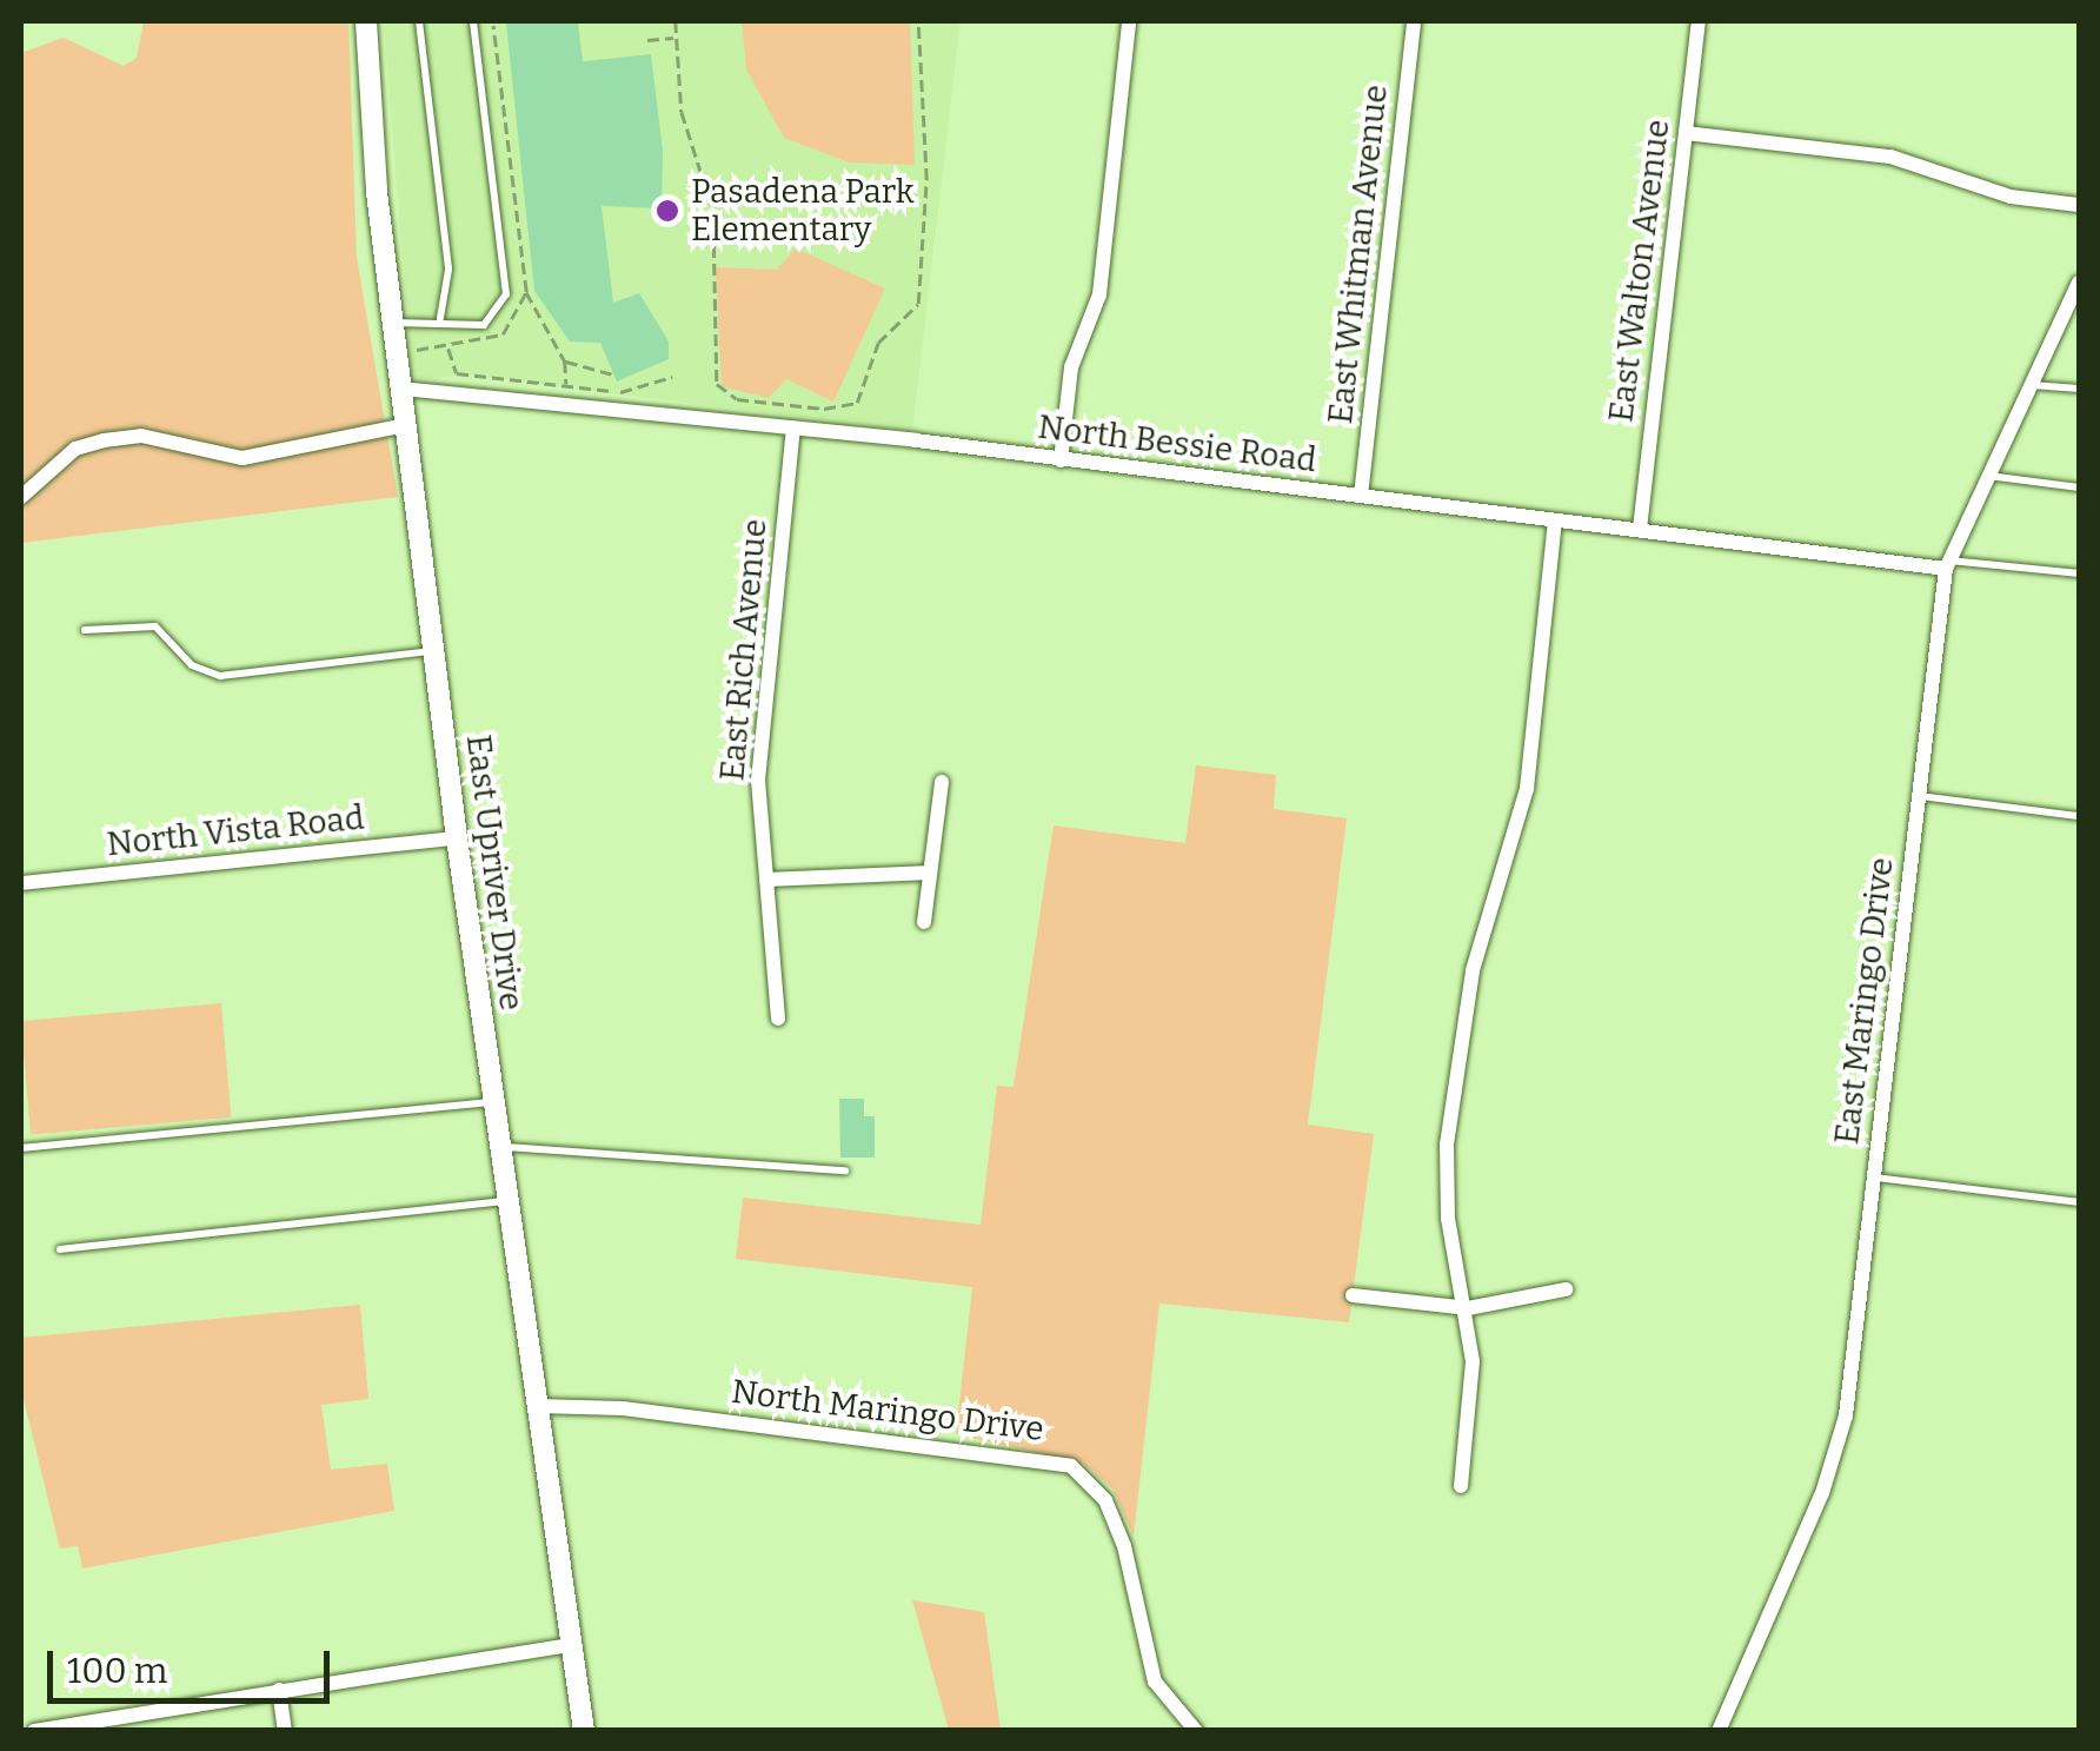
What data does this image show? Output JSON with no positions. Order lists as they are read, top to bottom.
{
  "streets": {
    "main road": ["East Upriver Drive"],
    "street": [
      "East Whitman Avenue",
      "East Walton Avenue",
      "North Bessie Road",
      "East Rich Avenue",
      "North Vista Road",
      "East Maringo Drive",
      "North Maringo Drive"
    ]
  },
  "crossings": [
    ["East Whitman Avenue", "North Bessie Road"],
    ["East Walton Avenue", "North Bessie Road"],
    ["North Bessie Road", "East Rich Avenue"],
    ["North Bessie Road", "East Upriver Drive"],
    ["North Bessie Road", "East Maringo Drive"],
    ["North Vista Road", "East Upriver Drive"],
    ["East Upriver Drive", "North Maringo Drive"]
  ],
  "places": ["Pasadena Park Elementary"],
  "scale_bar": "100 m"
}
